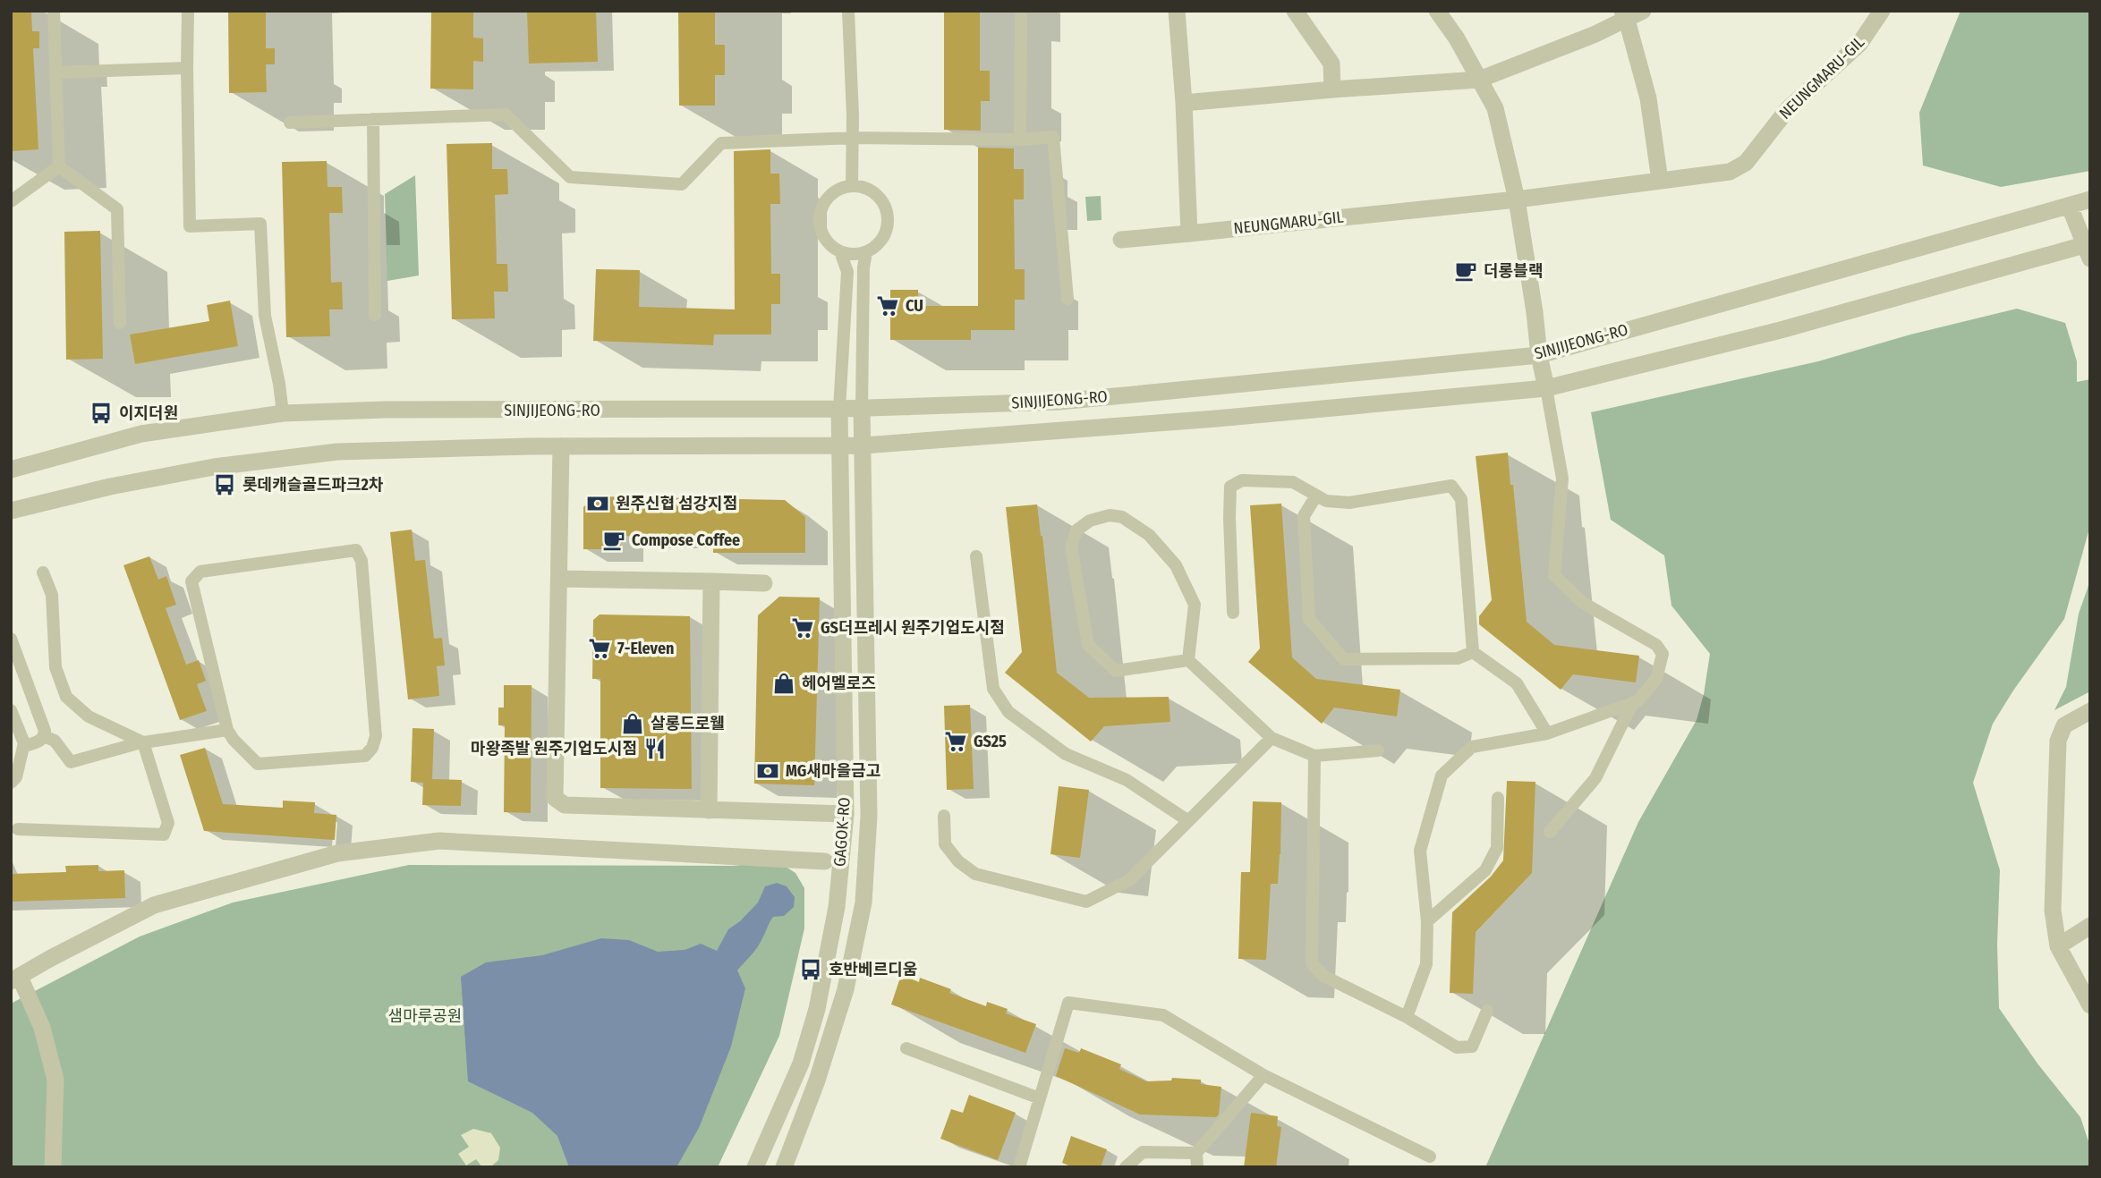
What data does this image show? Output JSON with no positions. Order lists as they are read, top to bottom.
{
  "streets": {
    "street": ["NEUNGMARU-GIL", "SINJIJEONG-RO", "GAGOK-RO"]
  },
  "crossings": [
    ["SINJIJEONG-RO", "GAGOK-RO"]
  ],
  "parks": ["샘마루공원"],
  "places": {
    "cafe": ["더롱블랙", "Compose Coffee"],
    "supermarket": [
      "CU",
      "GS더프레시 원주기업도시점",
      "7-Eleven",
      "GS25"
    ],
    "bus stop": ["이지더원", "롯데캐슬골드파크2차", "호반베르디움"],
    "bank": ["원주신협 섬강지점", "MG새마을금고"],
    "shop": ["헤어멜로즈", "살롱드로웰"],
    "restaurant": ["마왕족발 원주기업도시점"]
  }
}
